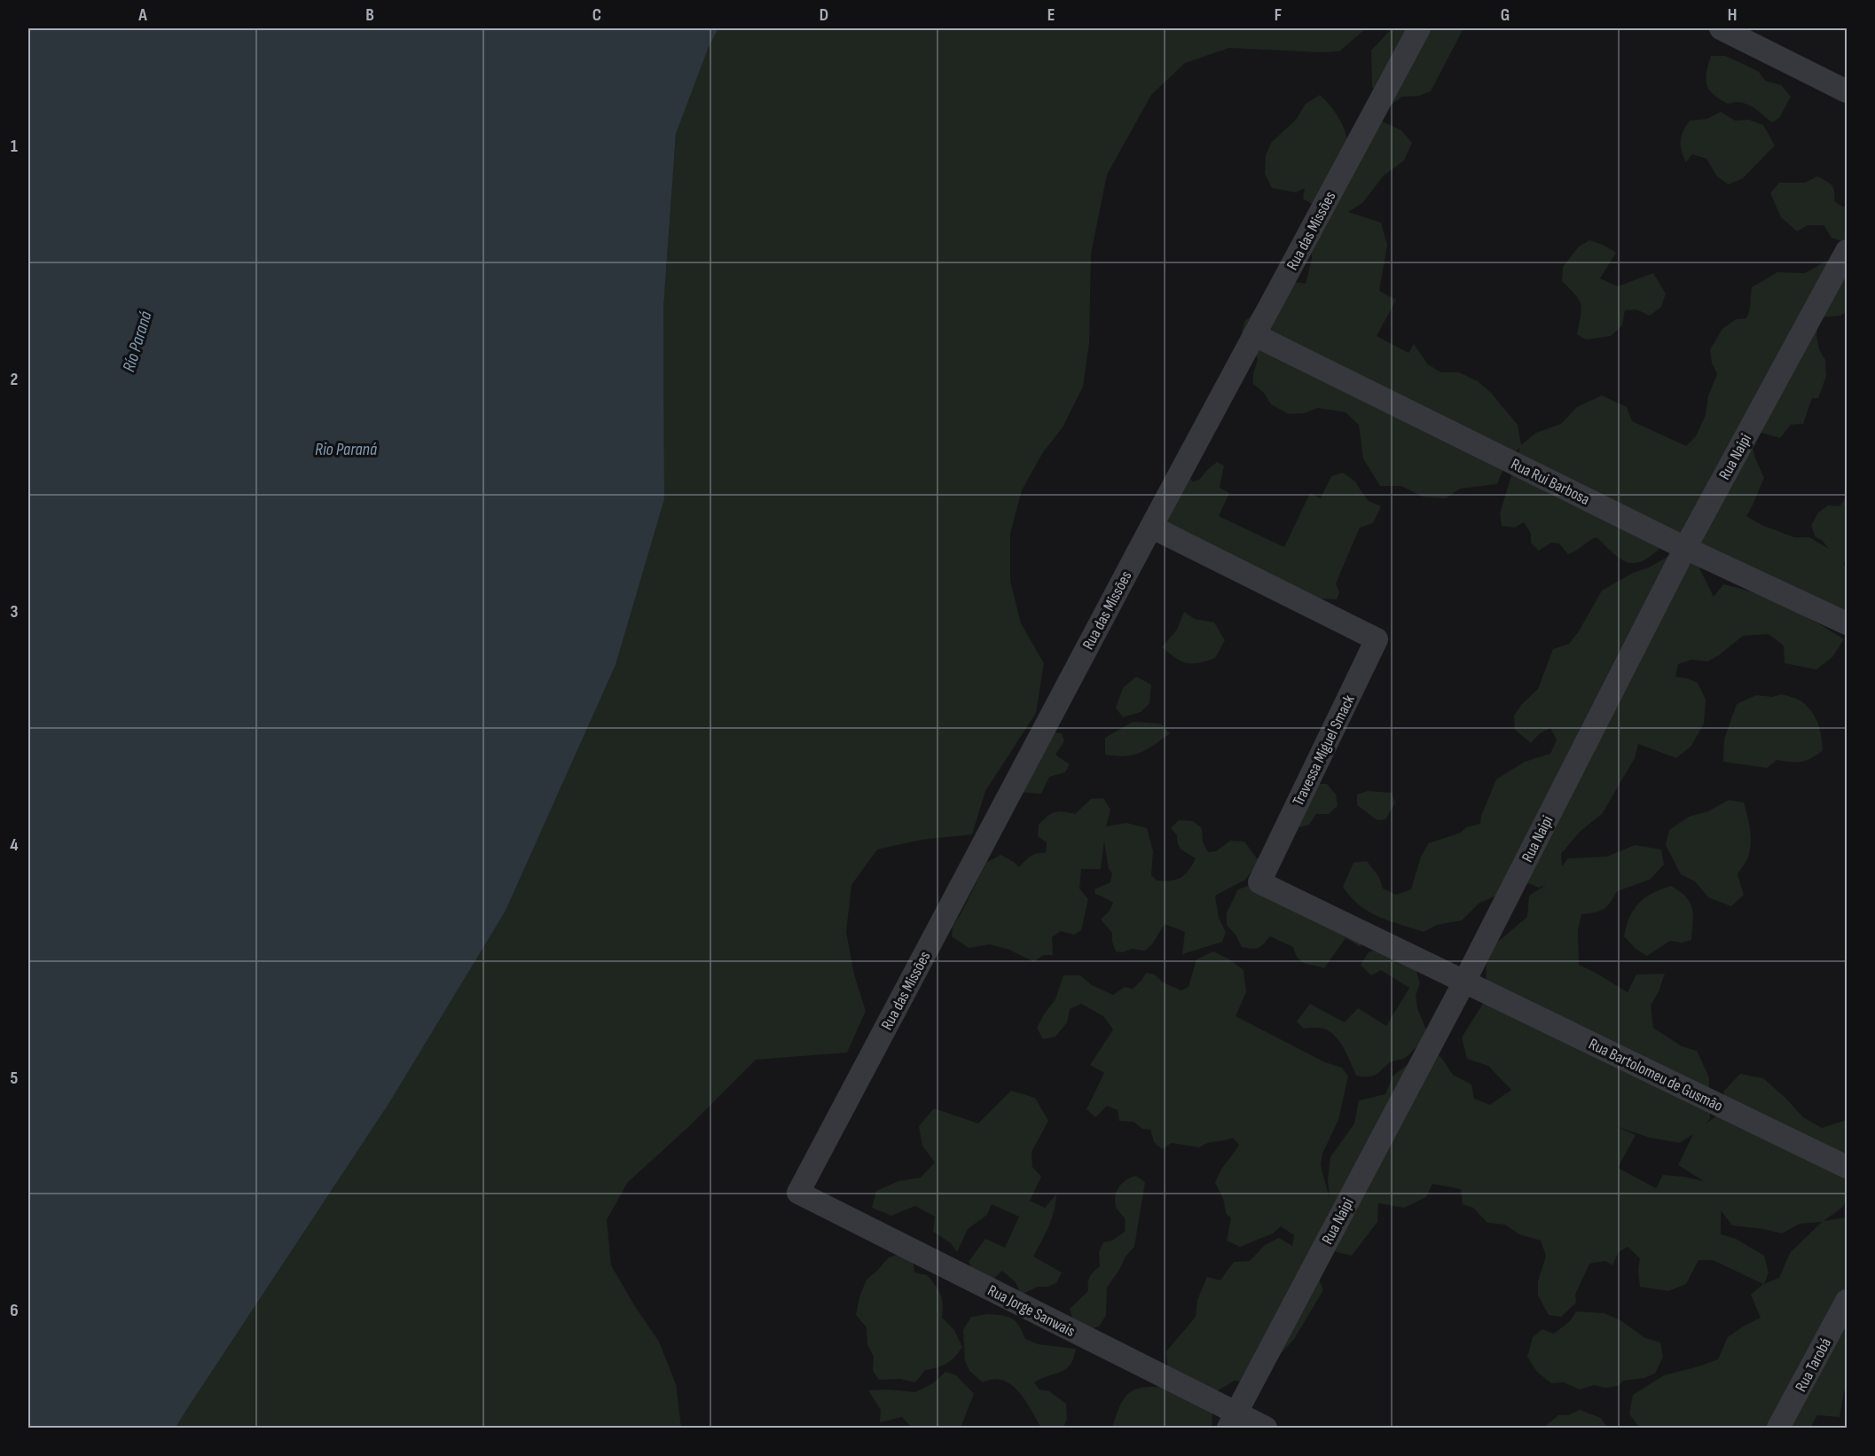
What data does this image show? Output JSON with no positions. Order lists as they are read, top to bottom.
{
  "streets": {
    "street": [
      "Rua das Missões",
      "Rua Naipi",
      "Rua Rui Barbosa",
      "Travessa Miguel Smack",
      "Rua Bartolomeu de Gusmão",
      "Rua Jorge Sanwais",
      "Rua Tarobá"
    ]
  },
  "crossings": [
    ["Rua das Missões", "Rua Rui Barbosa"],
    ["Rua das Missões", "Travessa Miguel Smack"],
    ["Rua das Missões", "Rua Jorge Sanwais"],
    ["Rua Naipi", "Rua Rui Barbosa"],
    ["Rua Naipi", "Travessa Miguel Smack"],
    ["Rua Naipi", "Rua Bartolomeu de Gusmão"],
    ["Rua Naipi", "Rua Jorge Sanwais"],
    ["Travessa Miguel Smack", "Rua Bartolomeu de Gusmão"]
  ],
  "water": ["Río Paraná", "Rio Paraná"],
  "grid": {
    "columns": [
      "A",
      "B",
      "C",
      "D",
      "E",
      "F",
      "G",
      "H"
    ],
    "rows": [
      "1",
      "2",
      "3",
      "4",
      "5",
      "6"
    ]
  }
}
